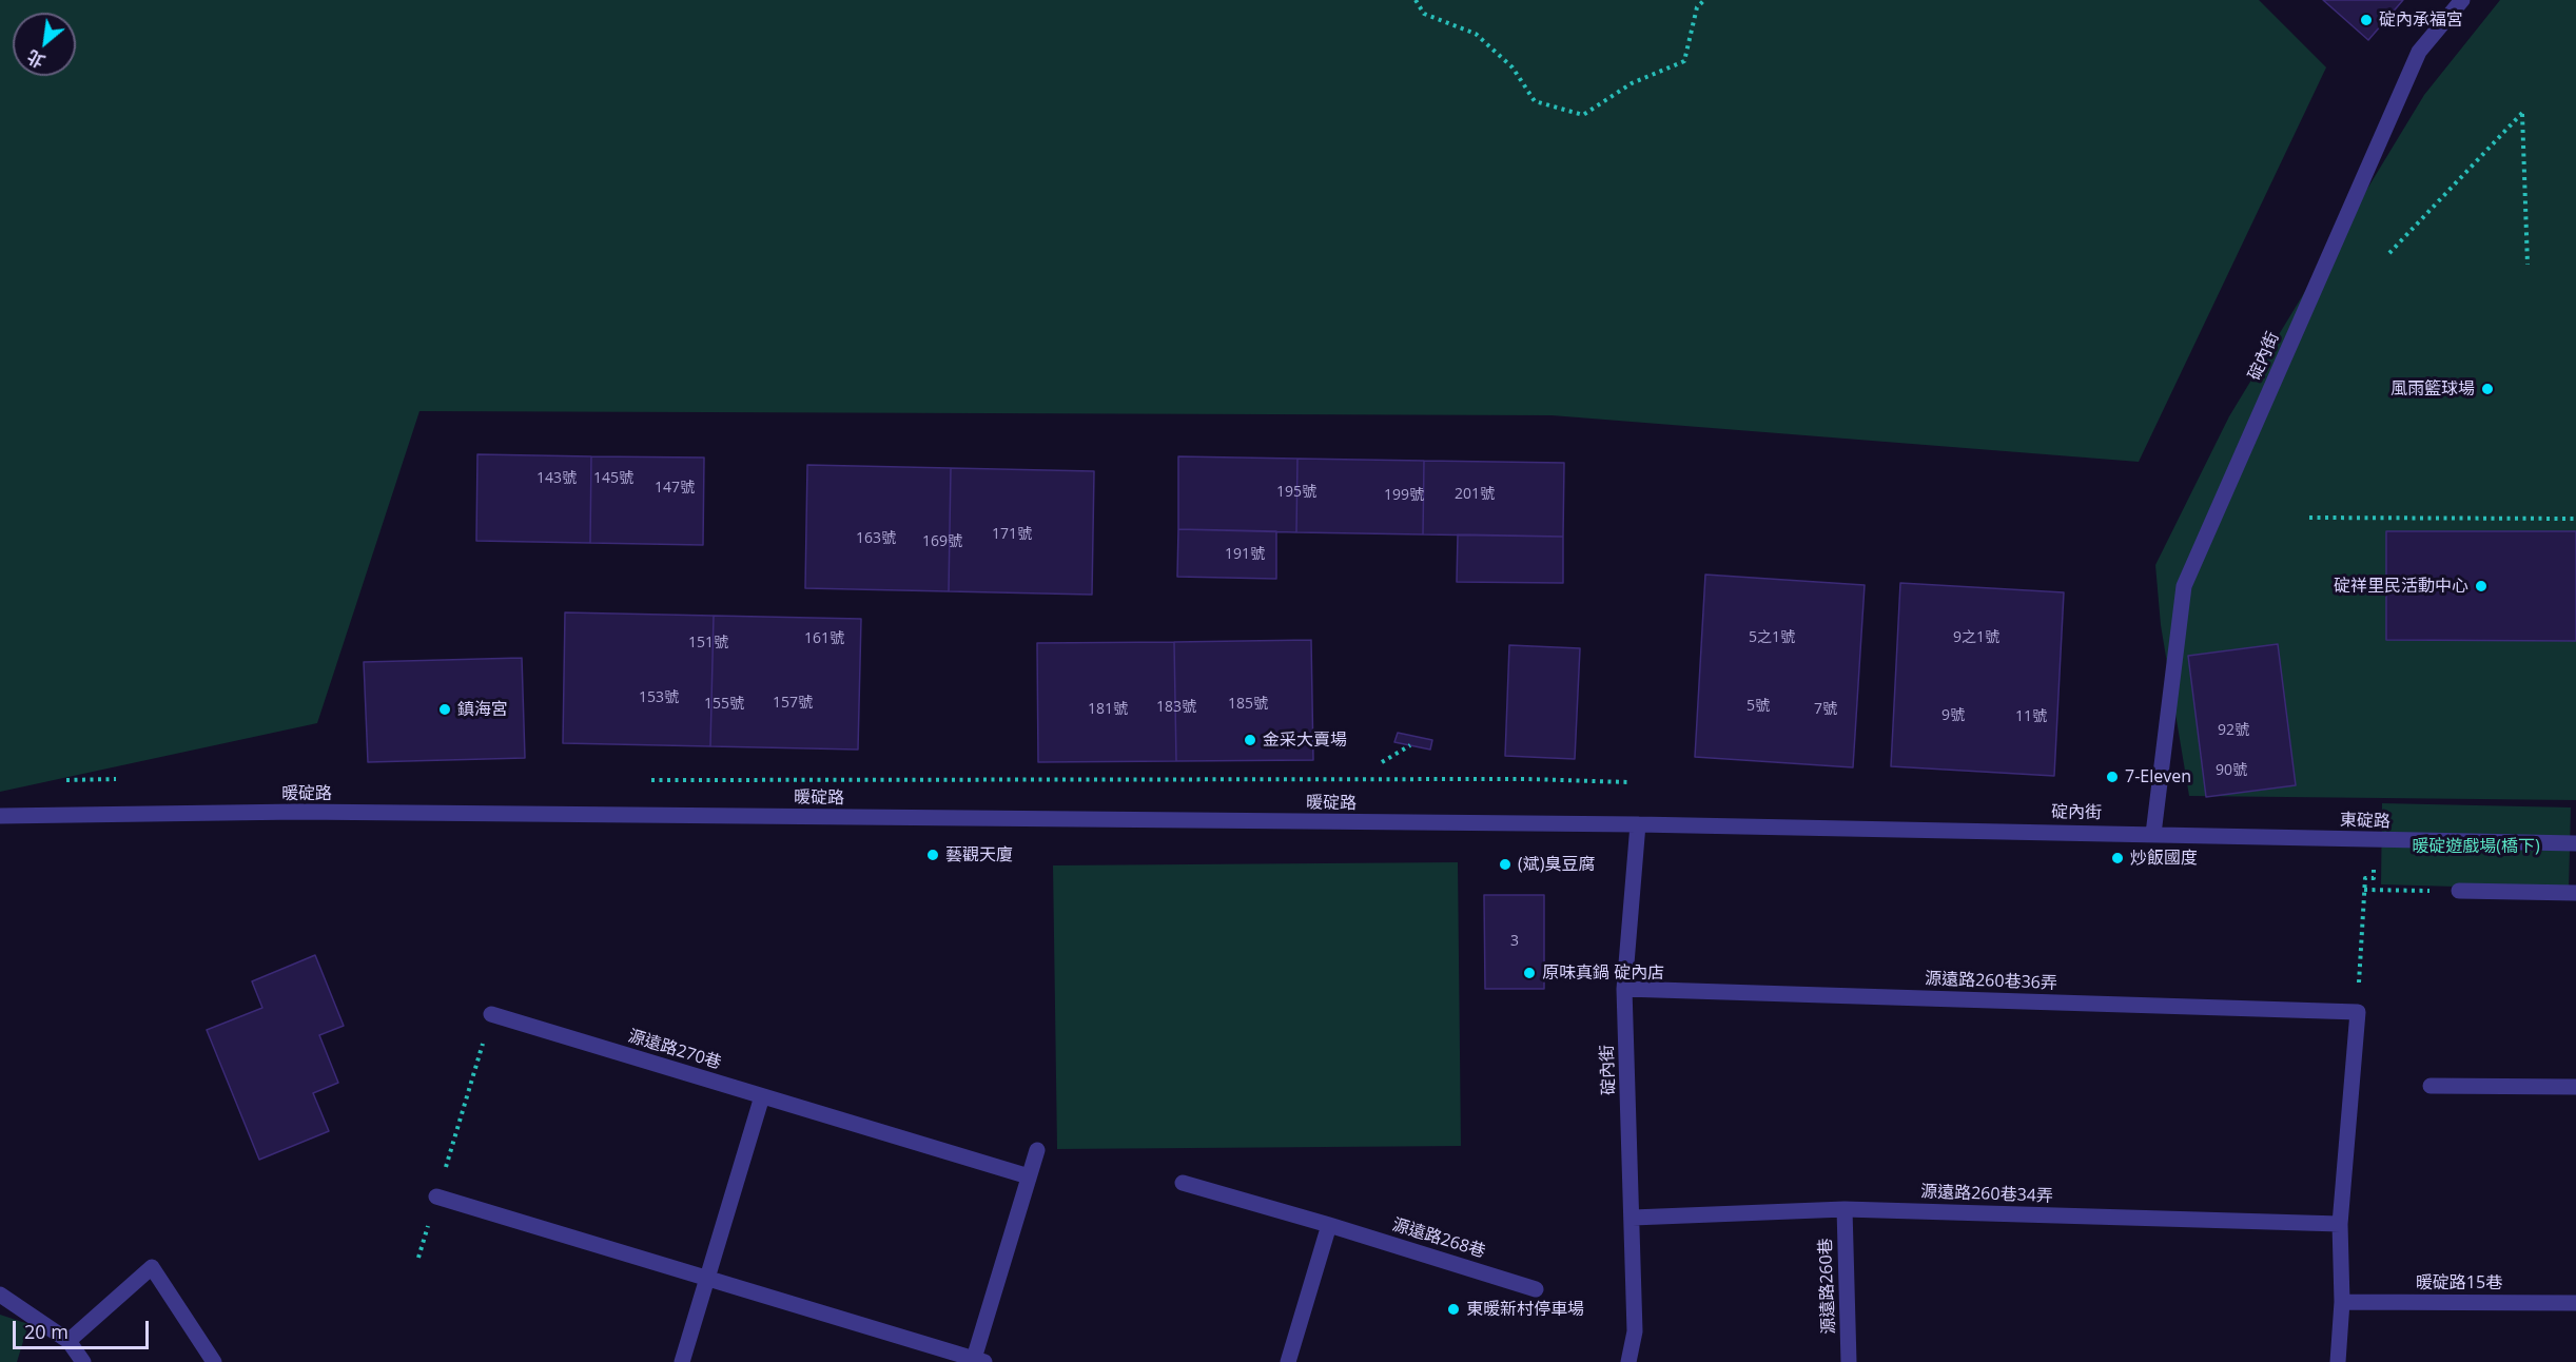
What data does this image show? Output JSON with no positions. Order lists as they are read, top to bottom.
{
  "streets": {
    "street": [
      "碇內街",
      "暖碇路",
      "東碇路",
      "源遠路260巷36弄",
      "源遠路270巷",
      "源遠路260巷34弄",
      "源遠路268巷",
      "暖碇路15巷",
      "源遠路260巷"
    ]
  },
  "crossings": [
    ["碇內街", "暖碇路"],
    ["碇內街", "東碇路"],
    ["碇內街", "源遠路260巷36弄"],
    ["碇內街", "源遠路260巷34弄"],
    ["源遠路260巷34弄", "源遠路260巷"]
  ],
  "parks": ["暖碇遊戲場(橋下)"],
  "places": [
    "碇內承福宮",
    "風雨籃球場",
    "碇祥里民活動中心",
    "鎮海宮",
    "金采大賣場",
    "7-Eleven",
    "藝觀天廈",
    "炒飯國度",
    "(斌)臭豆腐",
    "原味真鍋 碇內店",
    "東暖新村停車場"
  ],
  "house_numbers": [
    "143號",
    "145號",
    "147號",
    "195號",
    "201號",
    "199號",
    "171號",
    "163號",
    "169號",
    "191號",
    "5之1號",
    "9之1號",
    "161號",
    "151號",
    "153號",
    "157號",
    "155號",
    "185號",
    "5號",
    "183號",
    "181號",
    "7號",
    "9號",
    "11號",
    "92號",
    "90號",
    "3"
  ],
  "scale_bar": "20 m",
  "north": "bottom left"
}
